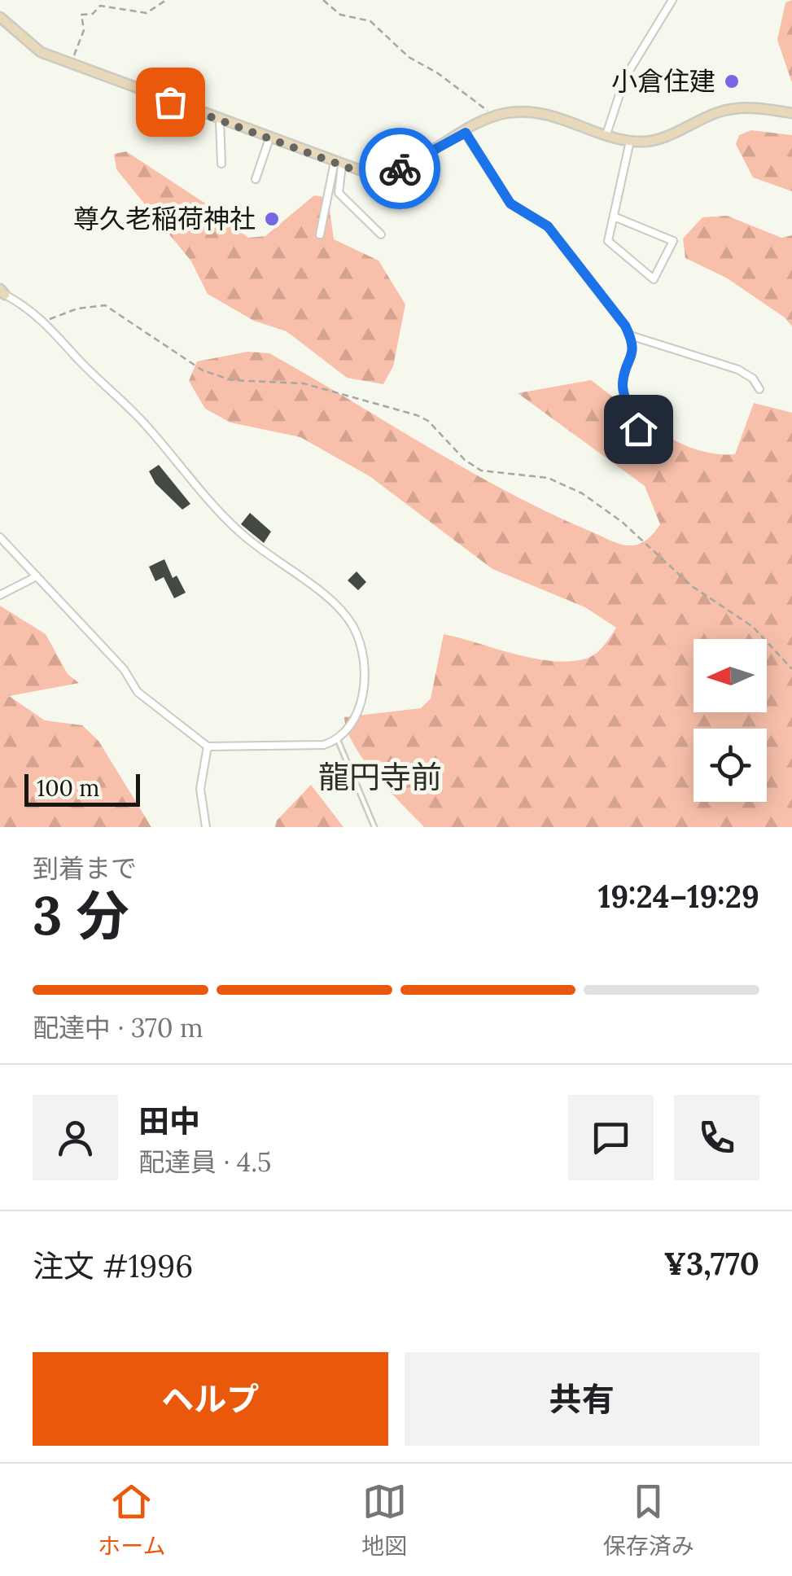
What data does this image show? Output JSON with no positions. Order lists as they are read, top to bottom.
{
  "districts": ["龍円寺前"],
  "places": ["小倉住建", "尊久老稲荷神社"],
  "scale_bar": "100 m",
  "north": "left",
  "page": {
    "scale": "100 m",
    "heading": ["3 分", "到着まで", "19:24–19:29"],
    "panel": [
      "田中",
      "配達員 · 4.5",
      "注文 #1996",
      "¥3,770"
    ],
    "bar": "配達中 · 370 m",
    "buttons": ["ヘルプ", "共有"],
    "tabs": ["ホーム", "地図", "保存済み"]
  }
}
